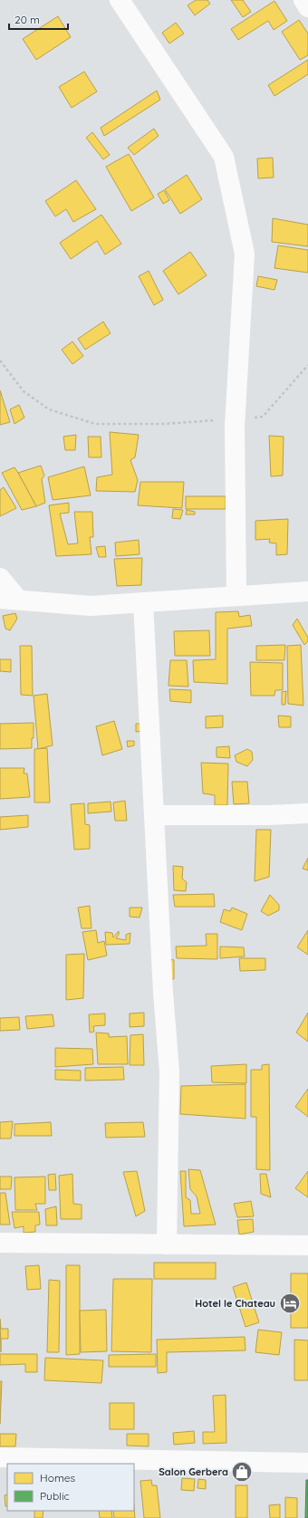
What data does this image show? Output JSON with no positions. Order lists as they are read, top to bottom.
{
  "places": {
    "hotel": ["Hotel le Chateau"],
    "shop": ["Salon Gerbera"]
  },
  "legend": ["Homes", "Public"],
  "scale_bar": "20 m"
}
